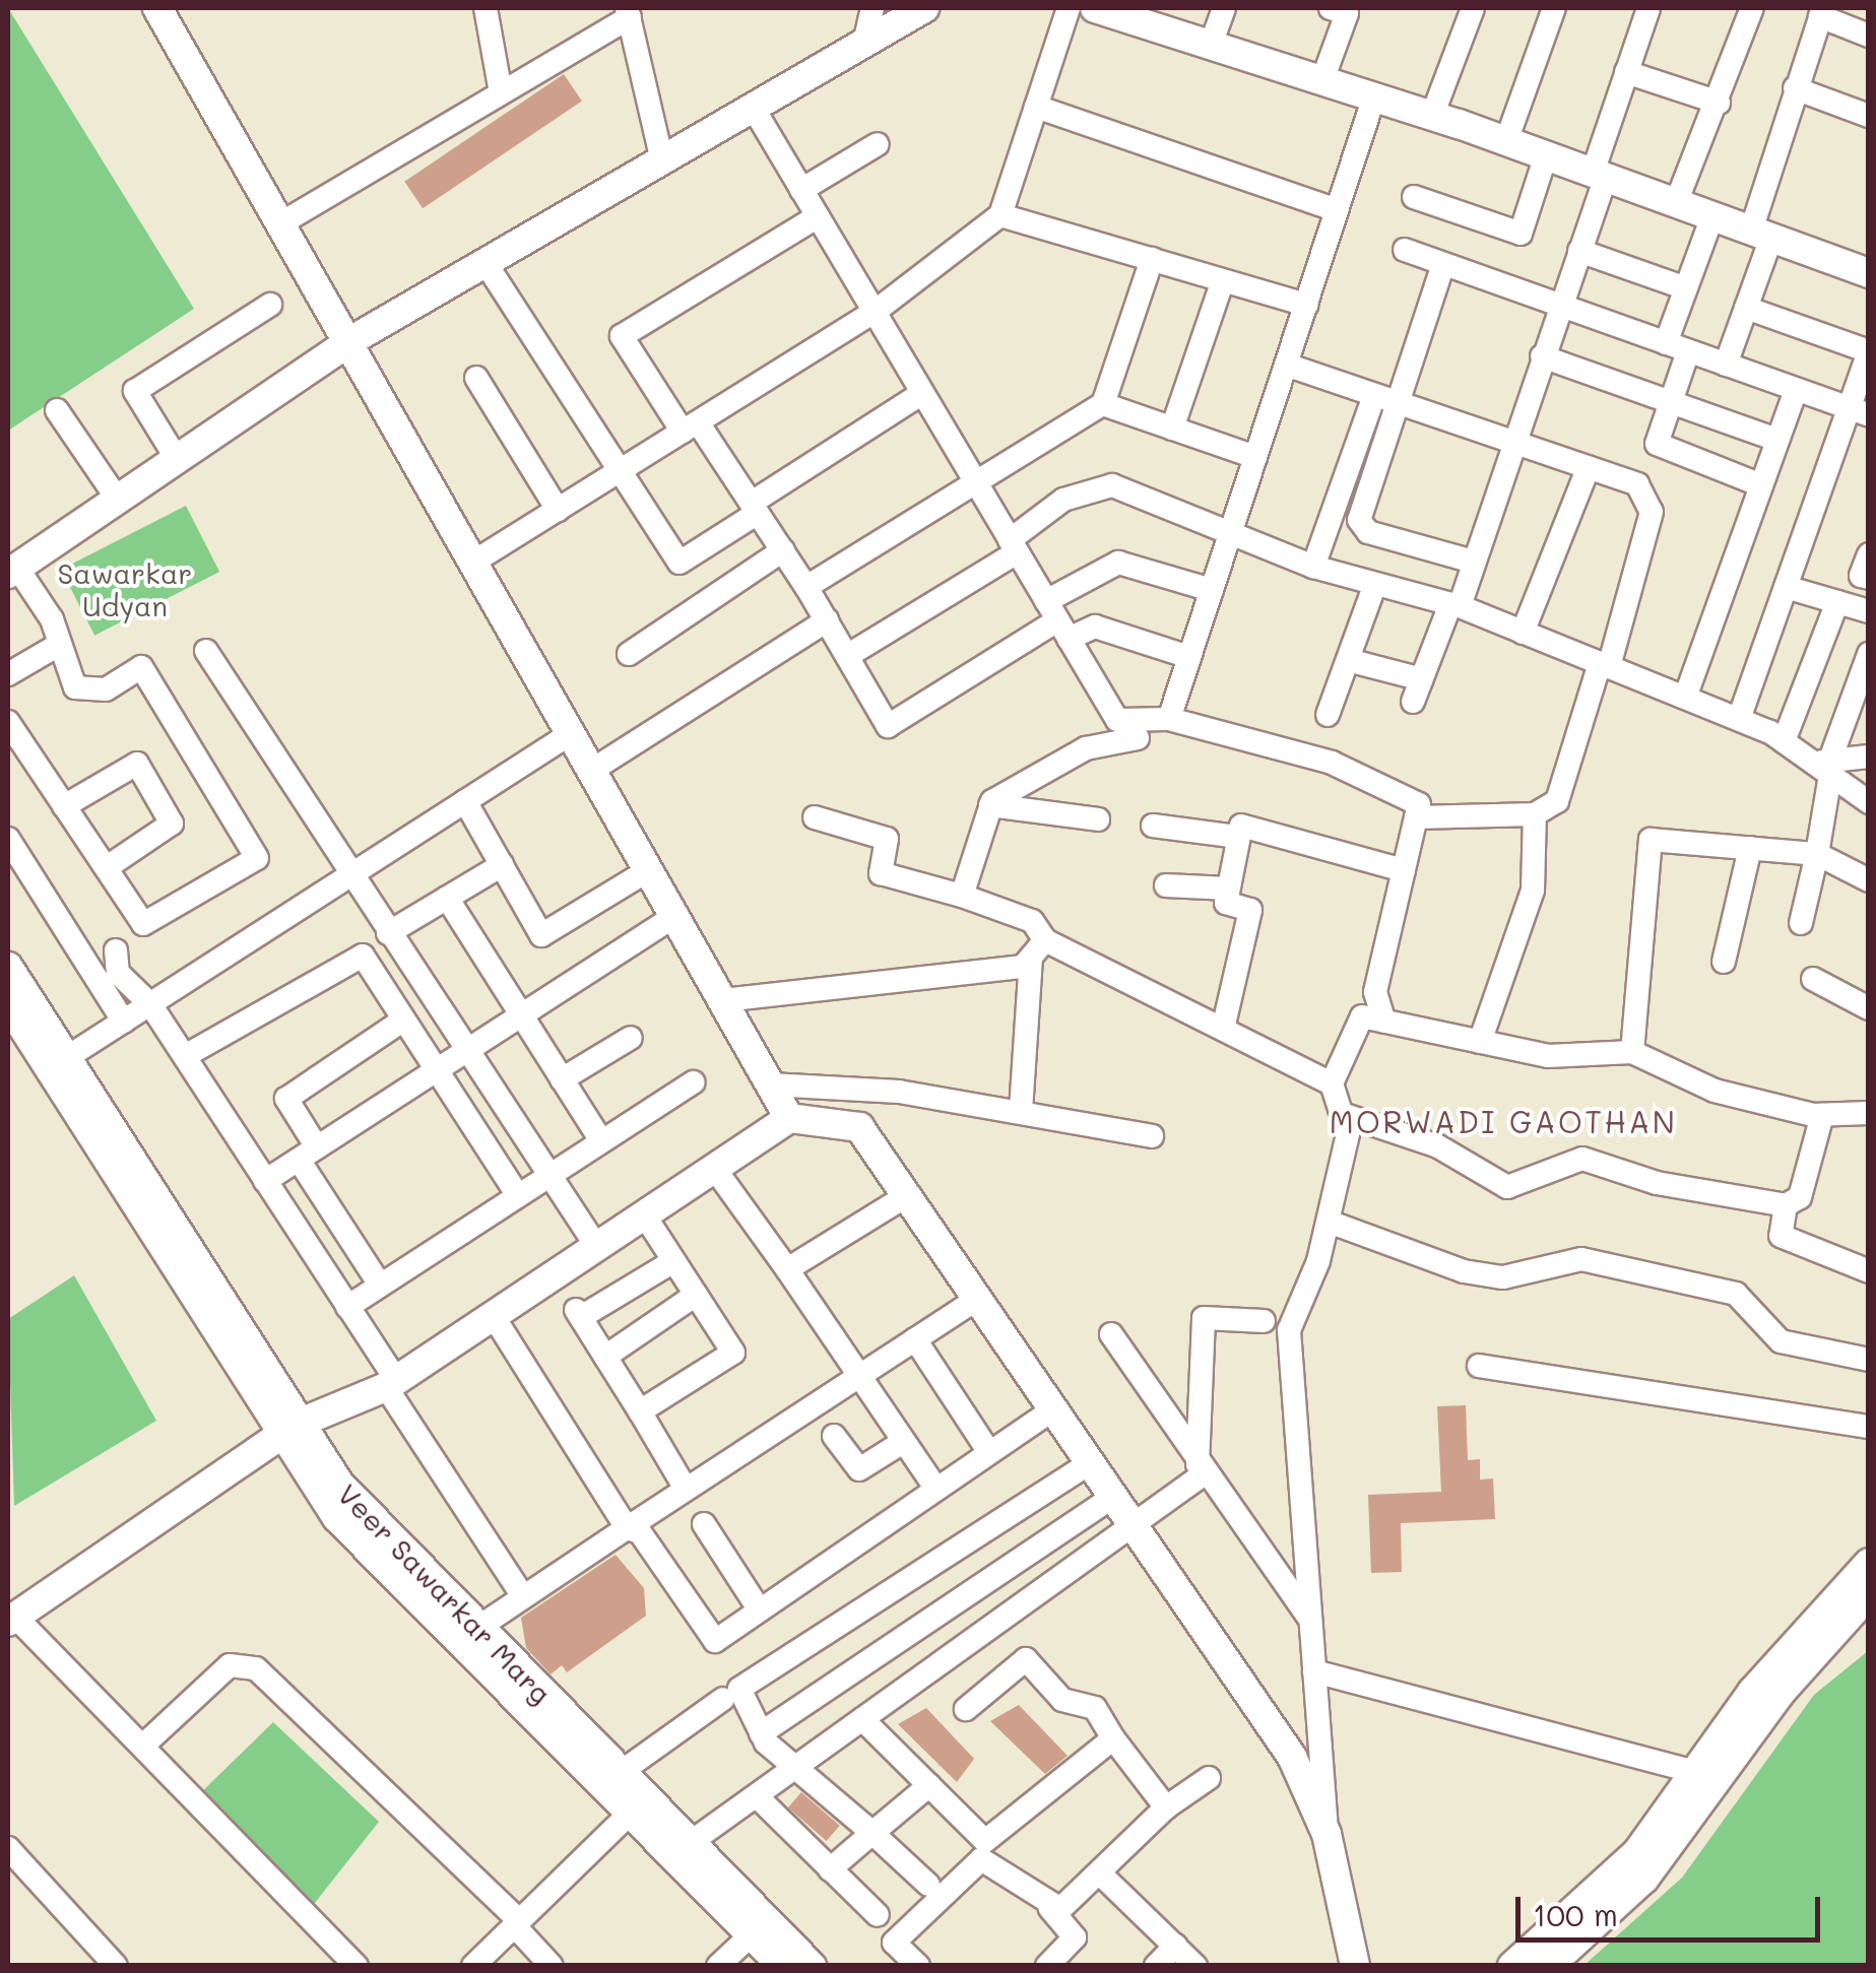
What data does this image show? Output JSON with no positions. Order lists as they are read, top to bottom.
{
  "streets": {
    "street": ["Veer Sawarkar Marg"]
  },
  "districts": ["MORWADI GAOTHAN"],
  "parks": ["Sawarkar Udyan"],
  "scale_bar": "100 m"
}
